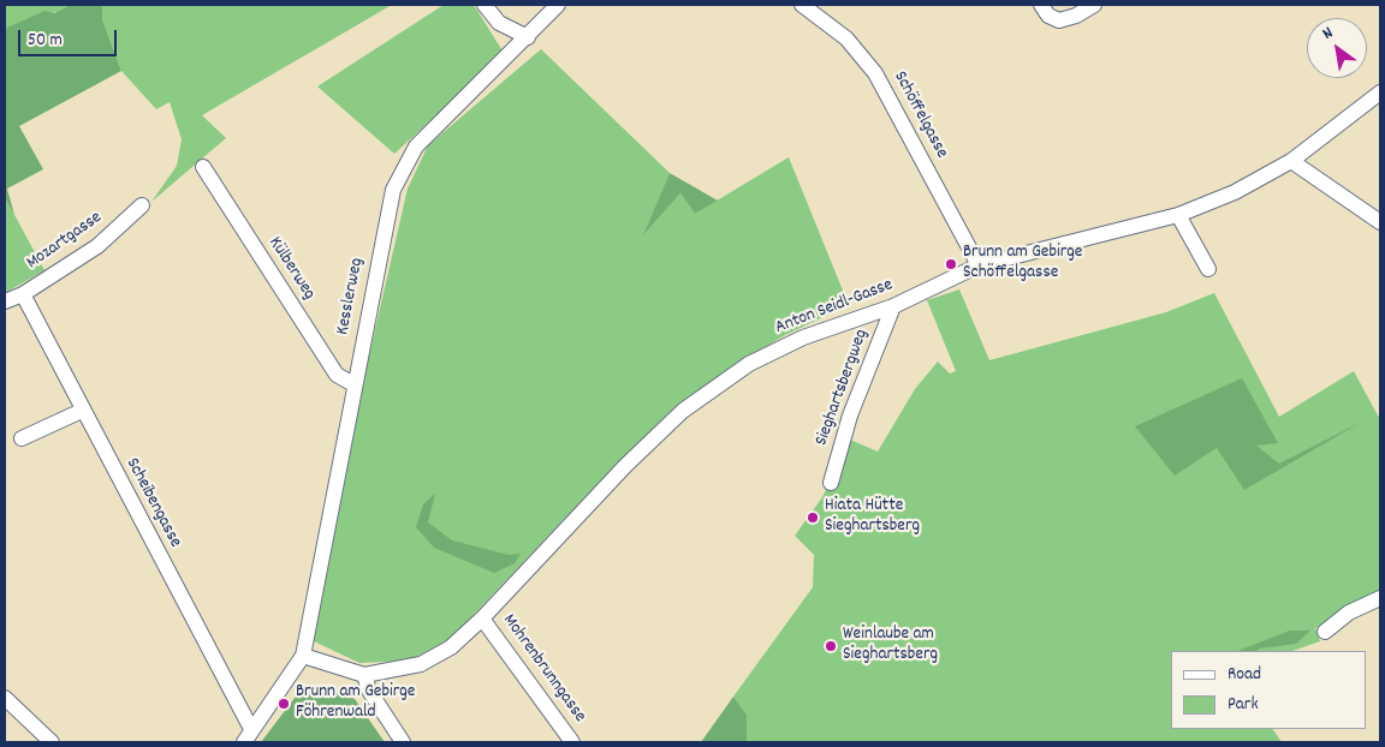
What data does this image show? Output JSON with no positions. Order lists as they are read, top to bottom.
{
  "streets": {
    "street": [
      "Schöffelgasse",
      "Mozartgasse",
      "Külberweg",
      "Kesslerweg",
      "Anton Seidl-Gasse",
      "Sieghartsbergweg",
      "Scheibengasse",
      "Mohrenbrunngasse"
    ]
  },
  "crossings": [
    ["Schöffelgasse", "Anton Seidl-Gasse"],
    ["Mozartgasse", "Scheibengasse"],
    ["Külberweg", "Kesslerweg"],
    ["Kesslerweg", "Anton Seidl-Gasse"],
    ["Anton Seidl-Gasse", "Sieghartsbergweg"],
    ["Anton Seidl-Gasse", "Mohrenbrunngasse"]
  ],
  "places": [
    "Brunn am Gebirge Schöffelgasse",
    "Hiata Hütte Sieghartsberg",
    "Weinlaube am Sieghartsberg",
    "Brunn am Gebirge Föhrenwald"
  ],
  "legend": ["Road", "Park"],
  "scale_bar": "50 m",
  "north": "top left"
}
